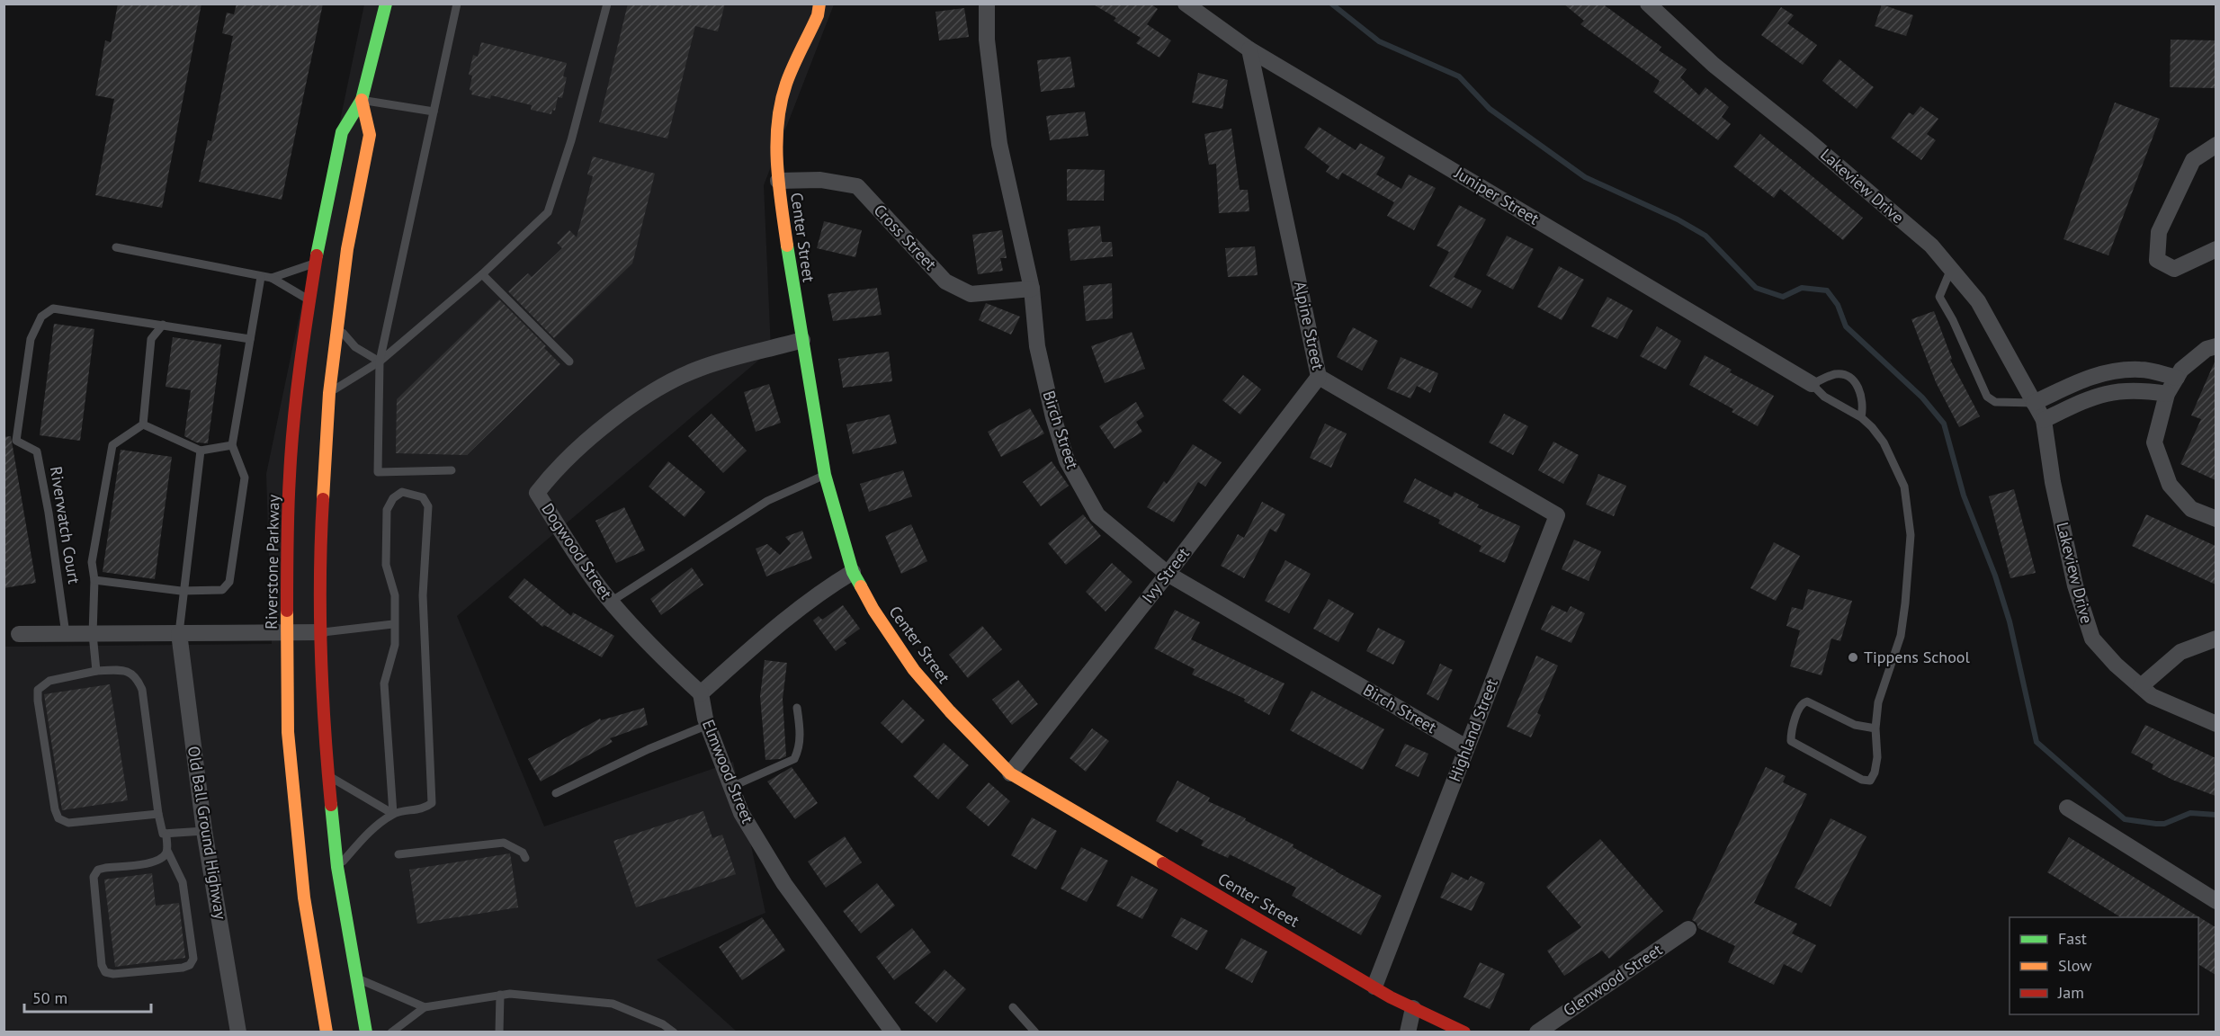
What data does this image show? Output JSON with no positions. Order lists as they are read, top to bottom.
{
  "streets": {
    "main road": ["Center Street", "Riverstone Parkway"],
    "street": [
      "Lakeview Drive",
      "Juniper Street",
      "Cross Street",
      "Alpine Street",
      "Birch Street",
      "Dogwood Street",
      "Ivy Street",
      "Highland Street",
      "Elmwood Street",
      "Old Ball Ground Highway",
      "Glenwood Street"
    ],
    "lane": ["Riverwatch Court"]
  },
  "crossings": [
    ["Juniper Street", "Alpine Street"],
    ["Center Street", "Cross Street"],
    ["Center Street", "Dogwood Street"],
    ["Center Street", "Ivy Street"],
    ["Center Street", "Highland Street"],
    ["Cross Street", "Birch Street"],
    ["Alpine Street", "Ivy Street"],
    ["Alpine Street", "Highland Street"],
    ["Birch Street", "Ivy Street"],
    ["Birch Street", "Highland Street"],
    ["Dogwood Street", "Elmwood Street"]
  ],
  "places": ["Tippens School"],
  "legend": ["Fast", "Slow", "Jam"],
  "scale_bar": "50 m"
}
